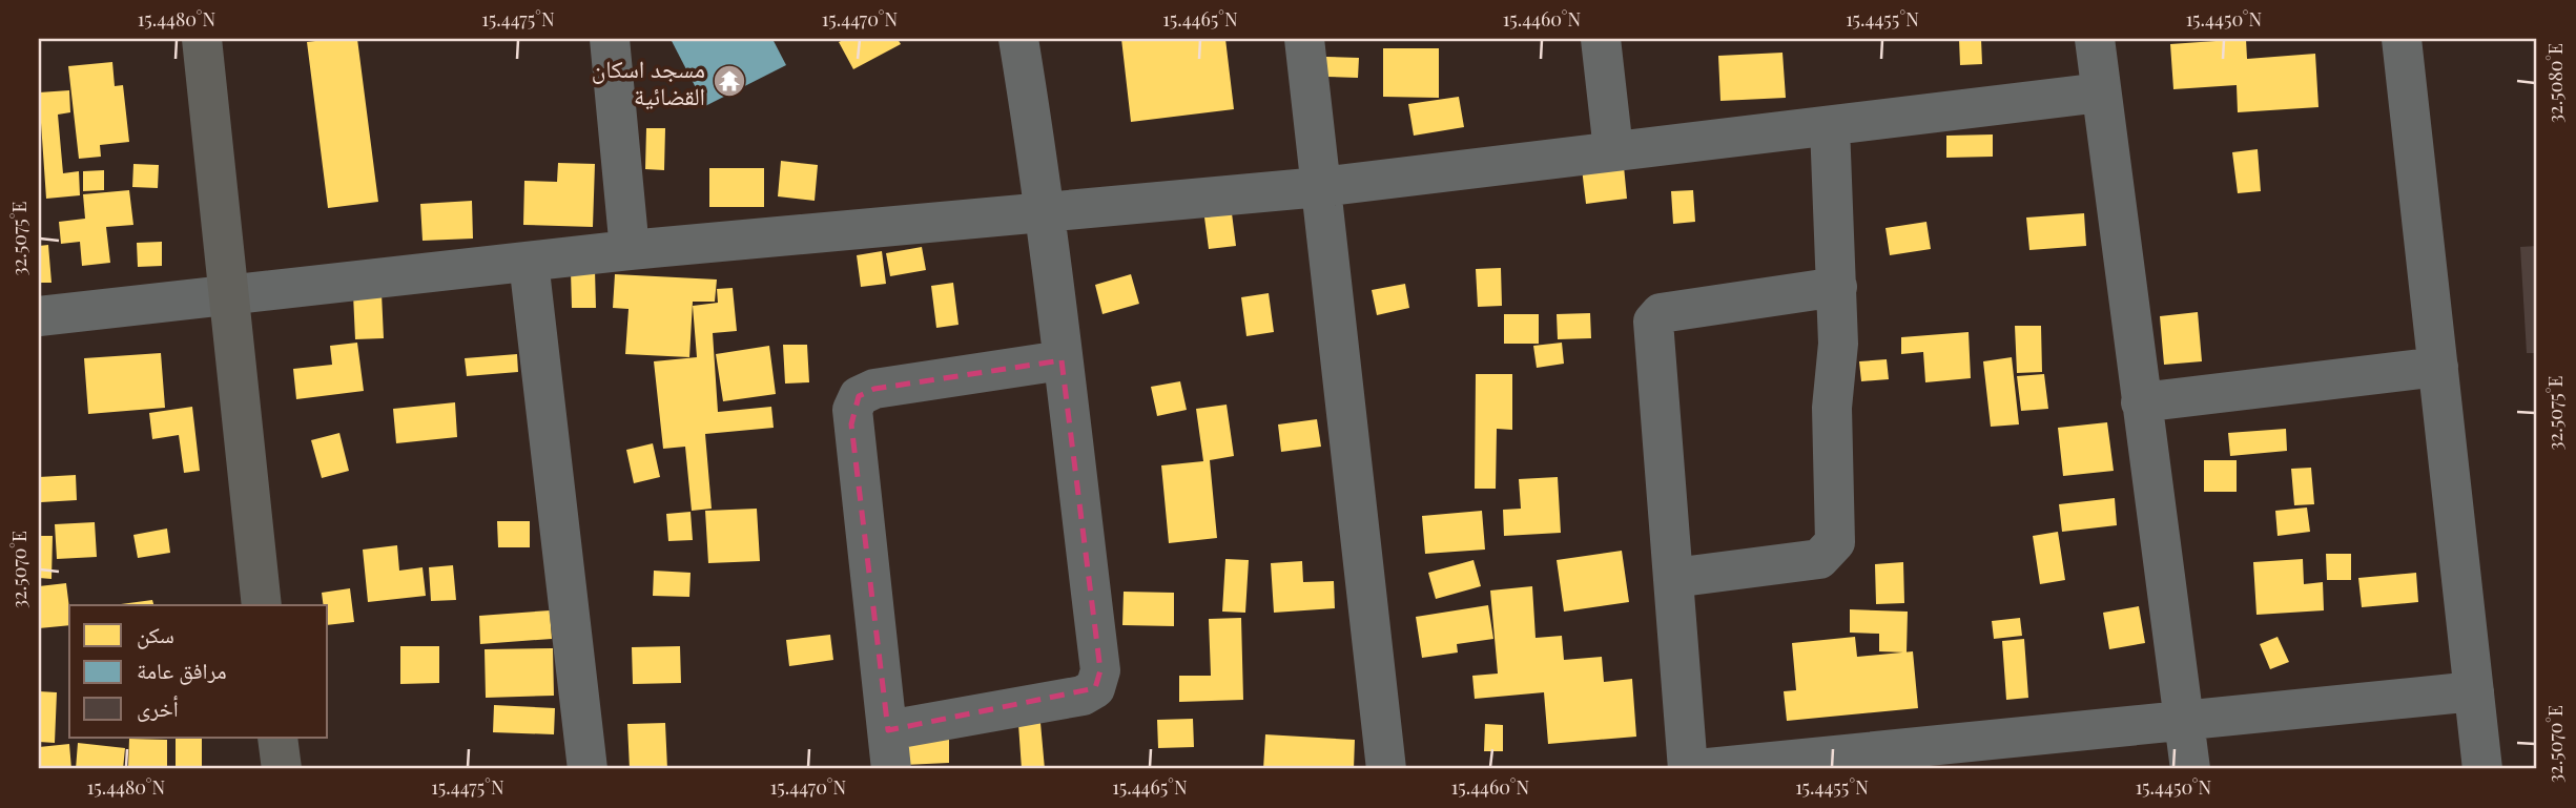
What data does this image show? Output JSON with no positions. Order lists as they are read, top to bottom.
{
  "places": {
    "temple": ["مسجد اسكان القضائية"]
  },
  "legend": ["سكن", "مرافق عامة", "أخرى"],
  "coordinates": [
    "15.4480°N",
    "15.4475°N",
    "15.4470°N",
    "15.4465°N",
    "15.4460°N",
    "15.4455°N",
    "15.4450°N",
    "32.5080°E",
    "32.5075°E",
    "32.5070°E"
  ]
}
